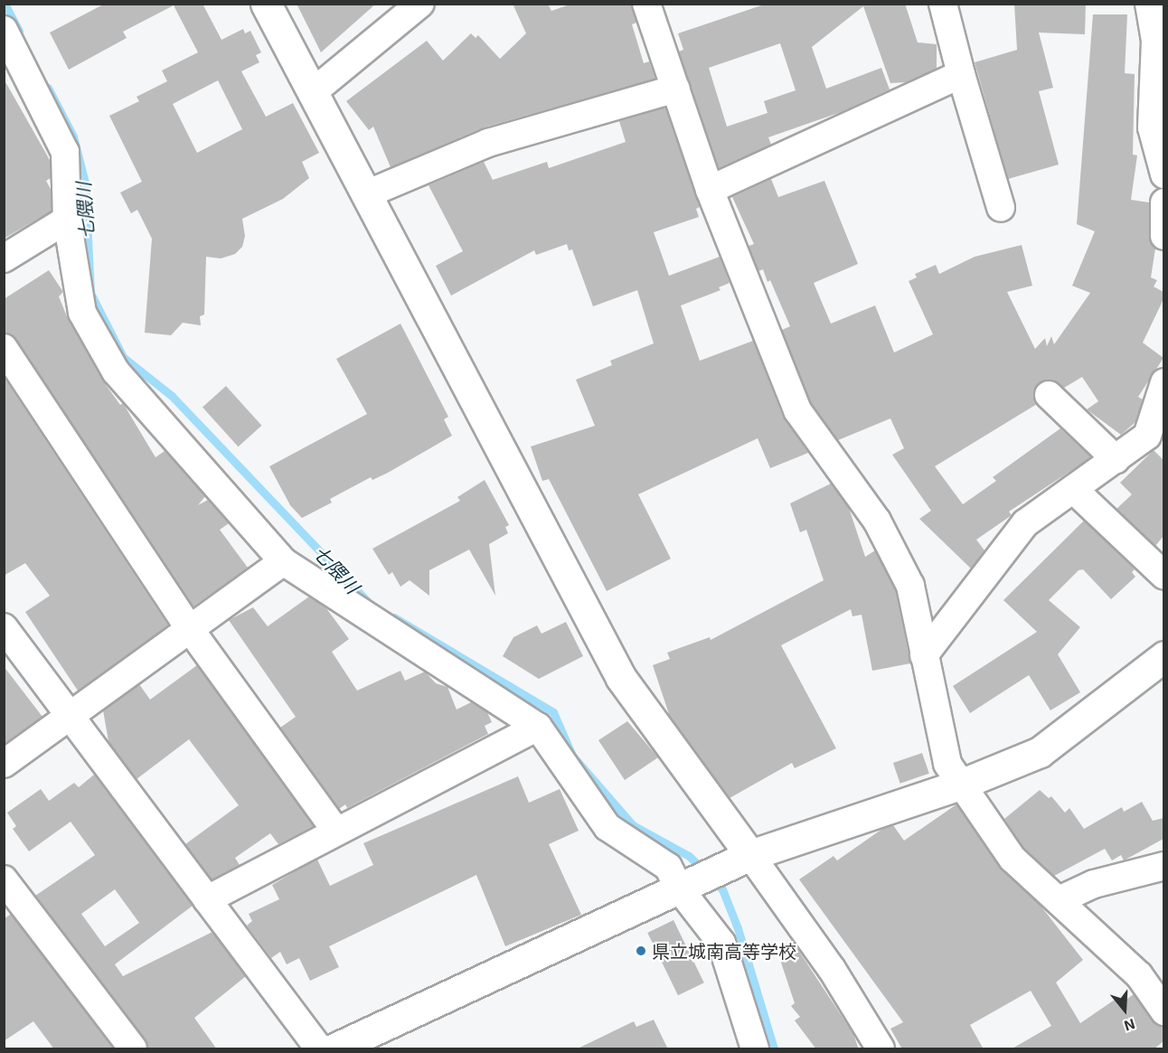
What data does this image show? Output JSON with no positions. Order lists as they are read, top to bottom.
{
  "water": ["七隈川"],
  "places": ["県立城南高等学校"],
  "north": "bottom"
}
